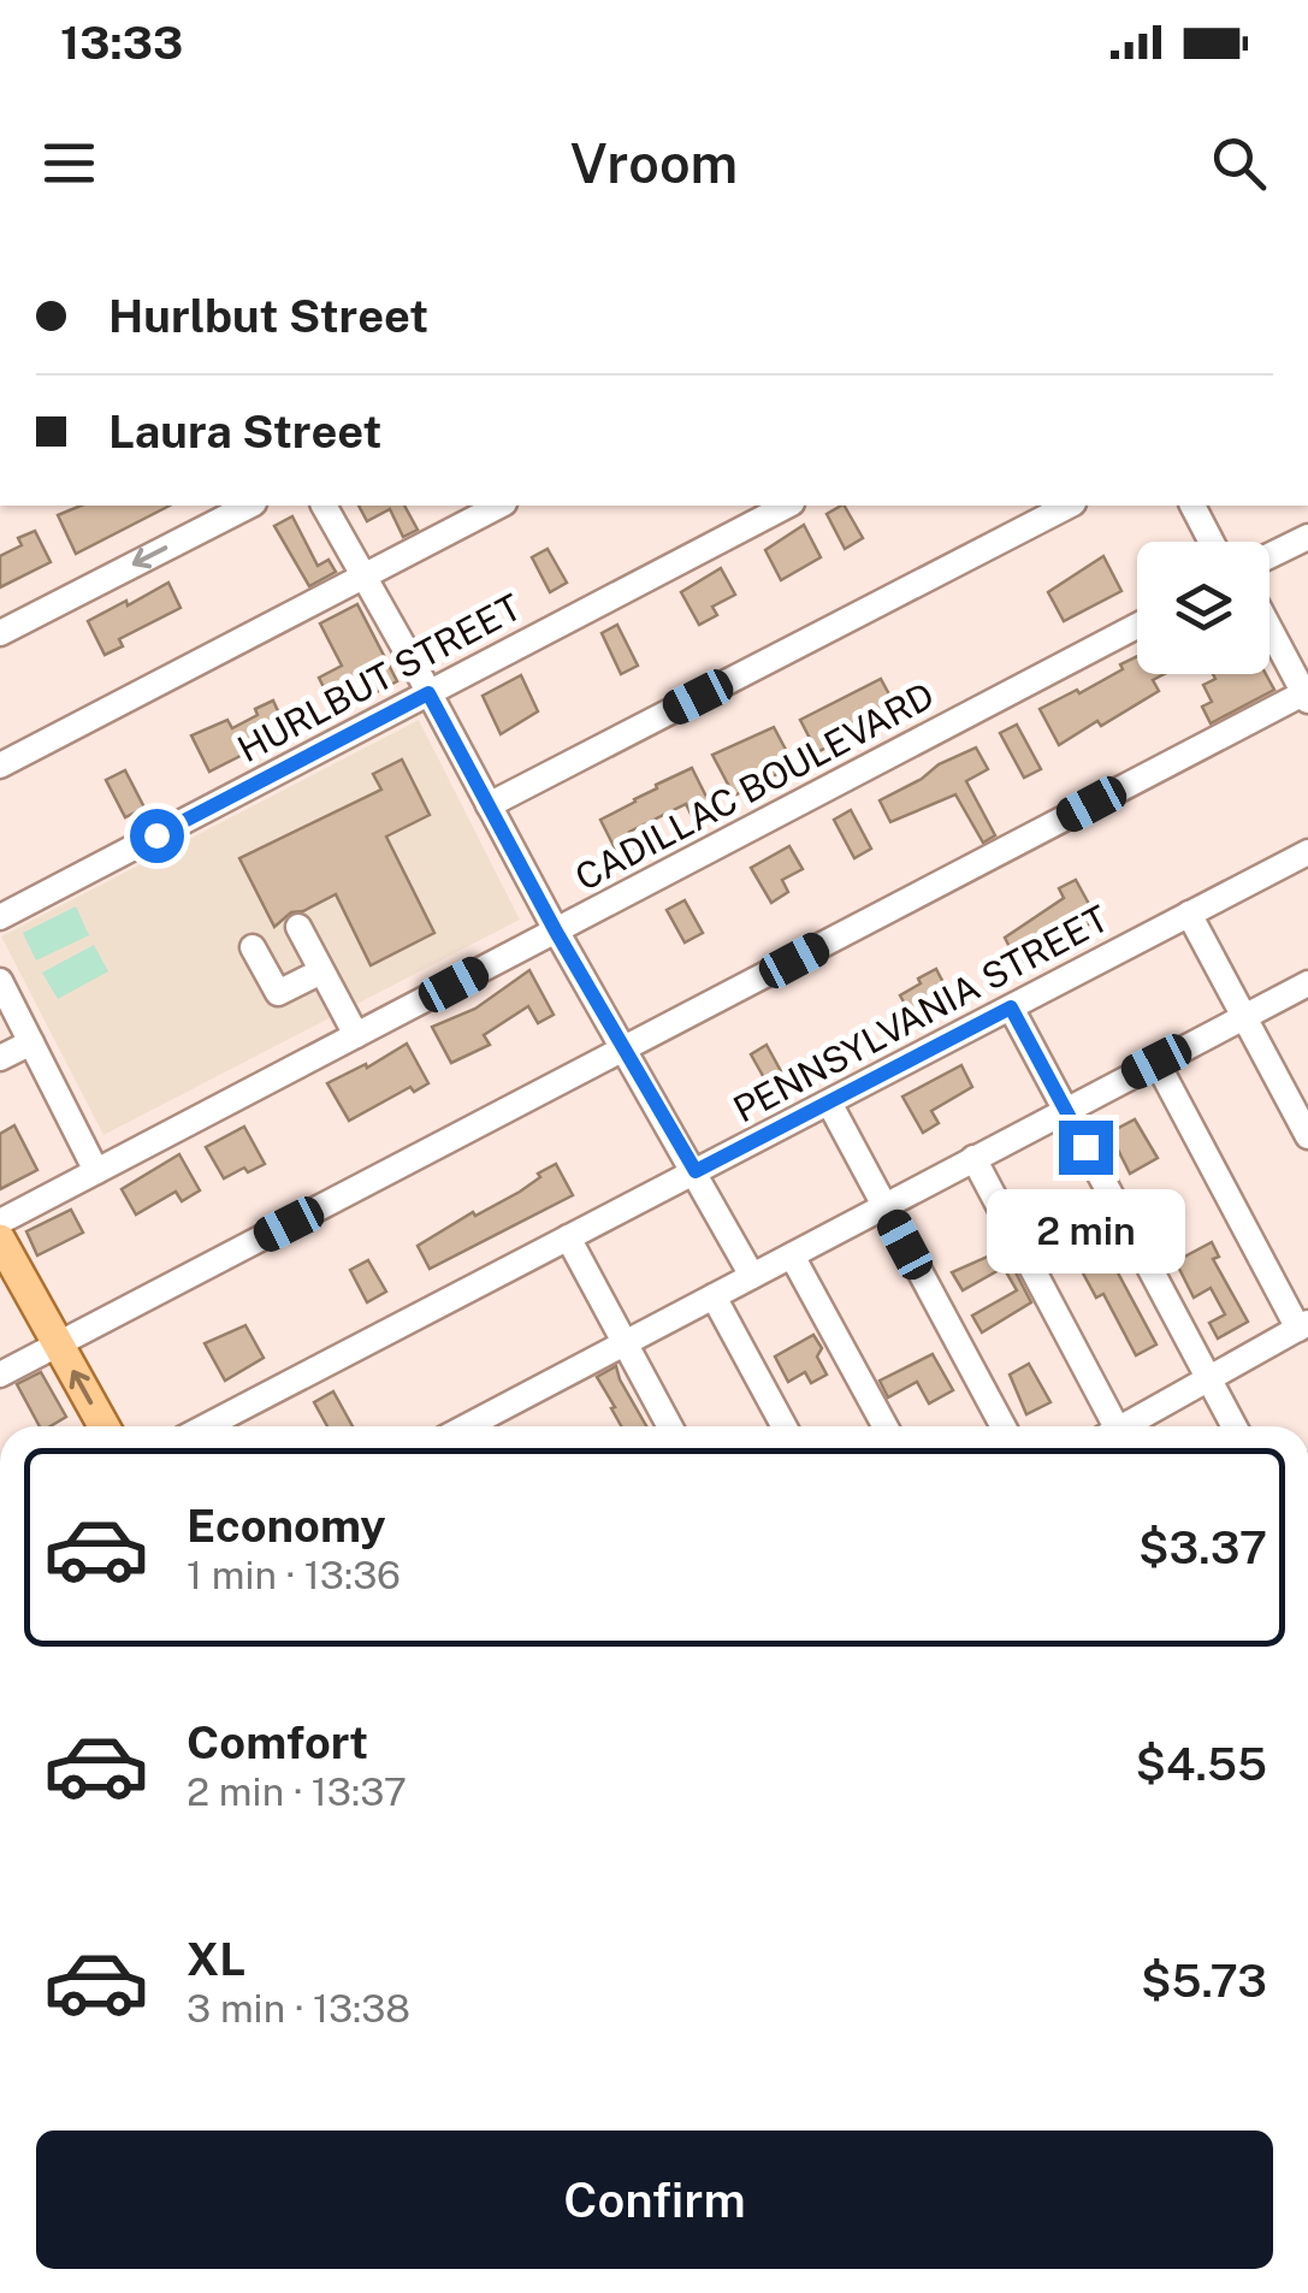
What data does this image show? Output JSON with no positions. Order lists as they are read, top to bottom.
{
  "streets": {
    "street": ["HURLBUT STREET", "CADILLAC BOULEVARD", "PENNSYLVANIA STREET"]
  },
  "page": {
    "status": "13:33",
    "header": "Vroom",
    "banner": ["Hurlbut Street", "Laura Street"],
    "bubble": "2 min",
    "list": [
      {
        "name": "Economy",
        "note": "1 min · 13:36",
        "value": "$3.37"
      },
      {
        "name": "Comfort",
        "note": "2 min · 13:37",
        "value": "$4.55"
      },
      {
        "name": "XL",
        "note": "3 min · 13:38",
        "value": "$5.73"
      }
    ],
    "buttons": "Confirm"
  }
}
